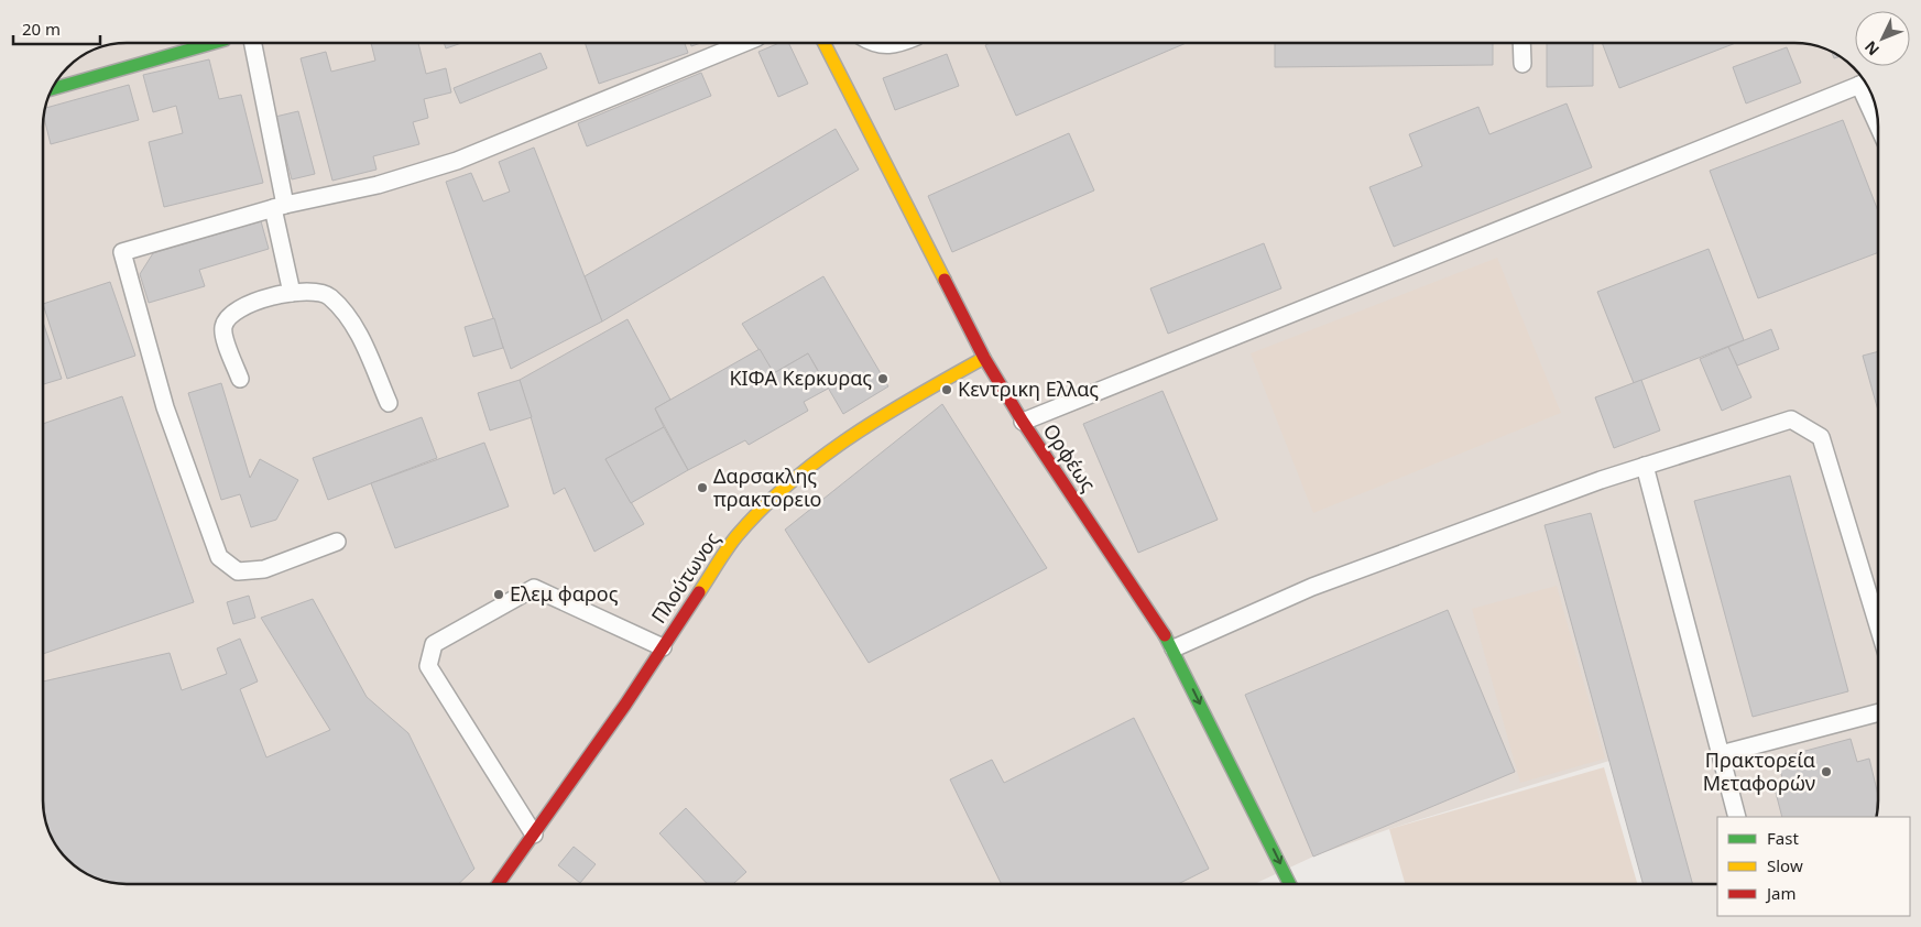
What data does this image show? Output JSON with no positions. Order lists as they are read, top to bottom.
{
  "streets": {
    "street": ["Ορφέως", "Πλούτωνος"]
  },
  "crossings": [
    ["Ορφέως", "Πλούτωνος"]
  ],
  "places": [
    "ΚΙΦΑ Κερκυρας",
    "Κεντρικη Ελλας",
    "Δαρσακλης πρακτορειο",
    "Ελεμ φαρος",
    "Πρακτορεία Μεταφορών"
  ],
  "legend": ["Fast", "Slow", "Jam"],
  "scale_bar": "20 m",
  "north": "bottom left"
}
